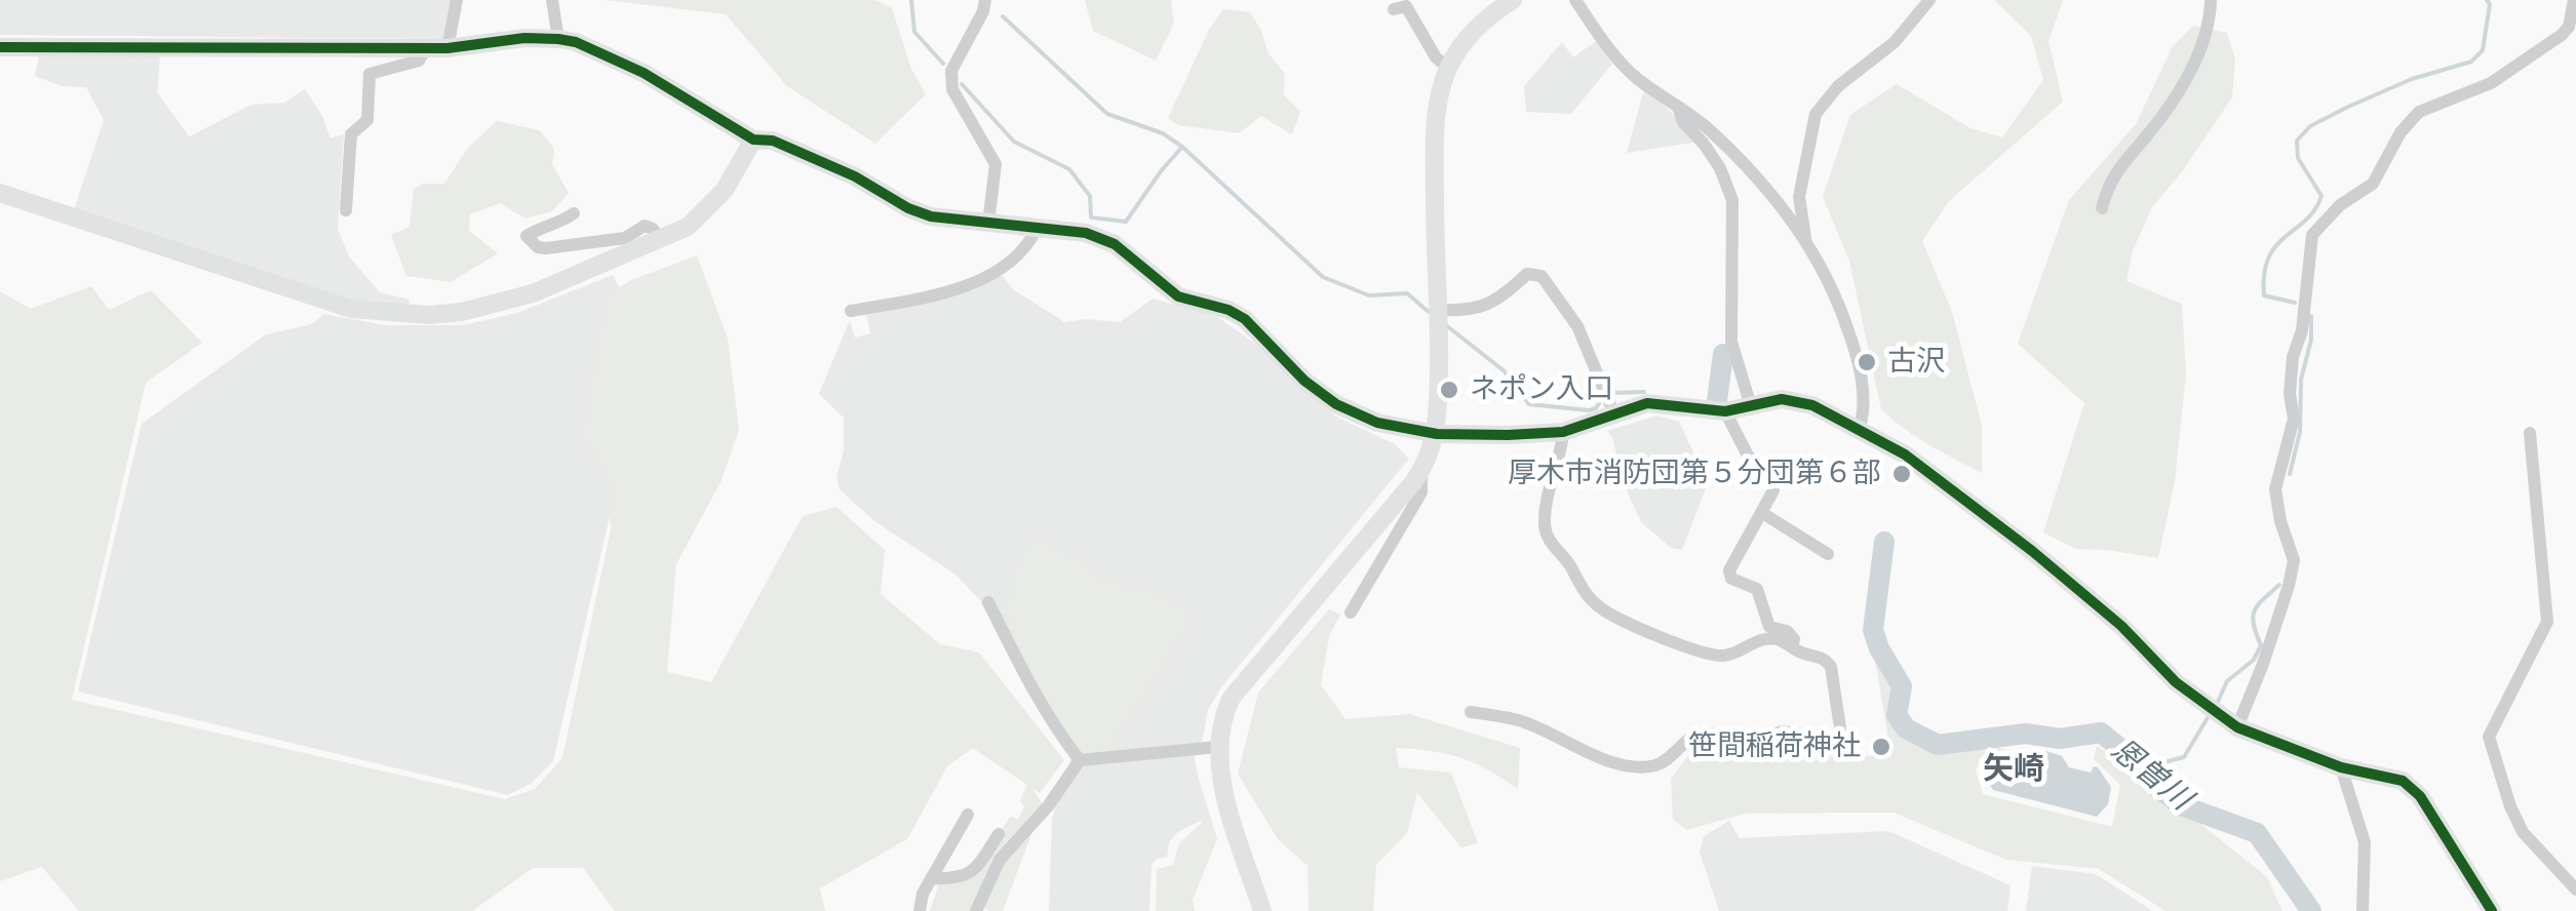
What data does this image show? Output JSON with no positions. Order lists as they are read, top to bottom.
{
  "districts": ["矢崎"],
  "water": ["恩曽川"],
  "places": [
    "古沢",
    "ネポン入口",
    "厚木市消防団第５分団第６部",
    "笹間稲荷神社"
  ]
}
